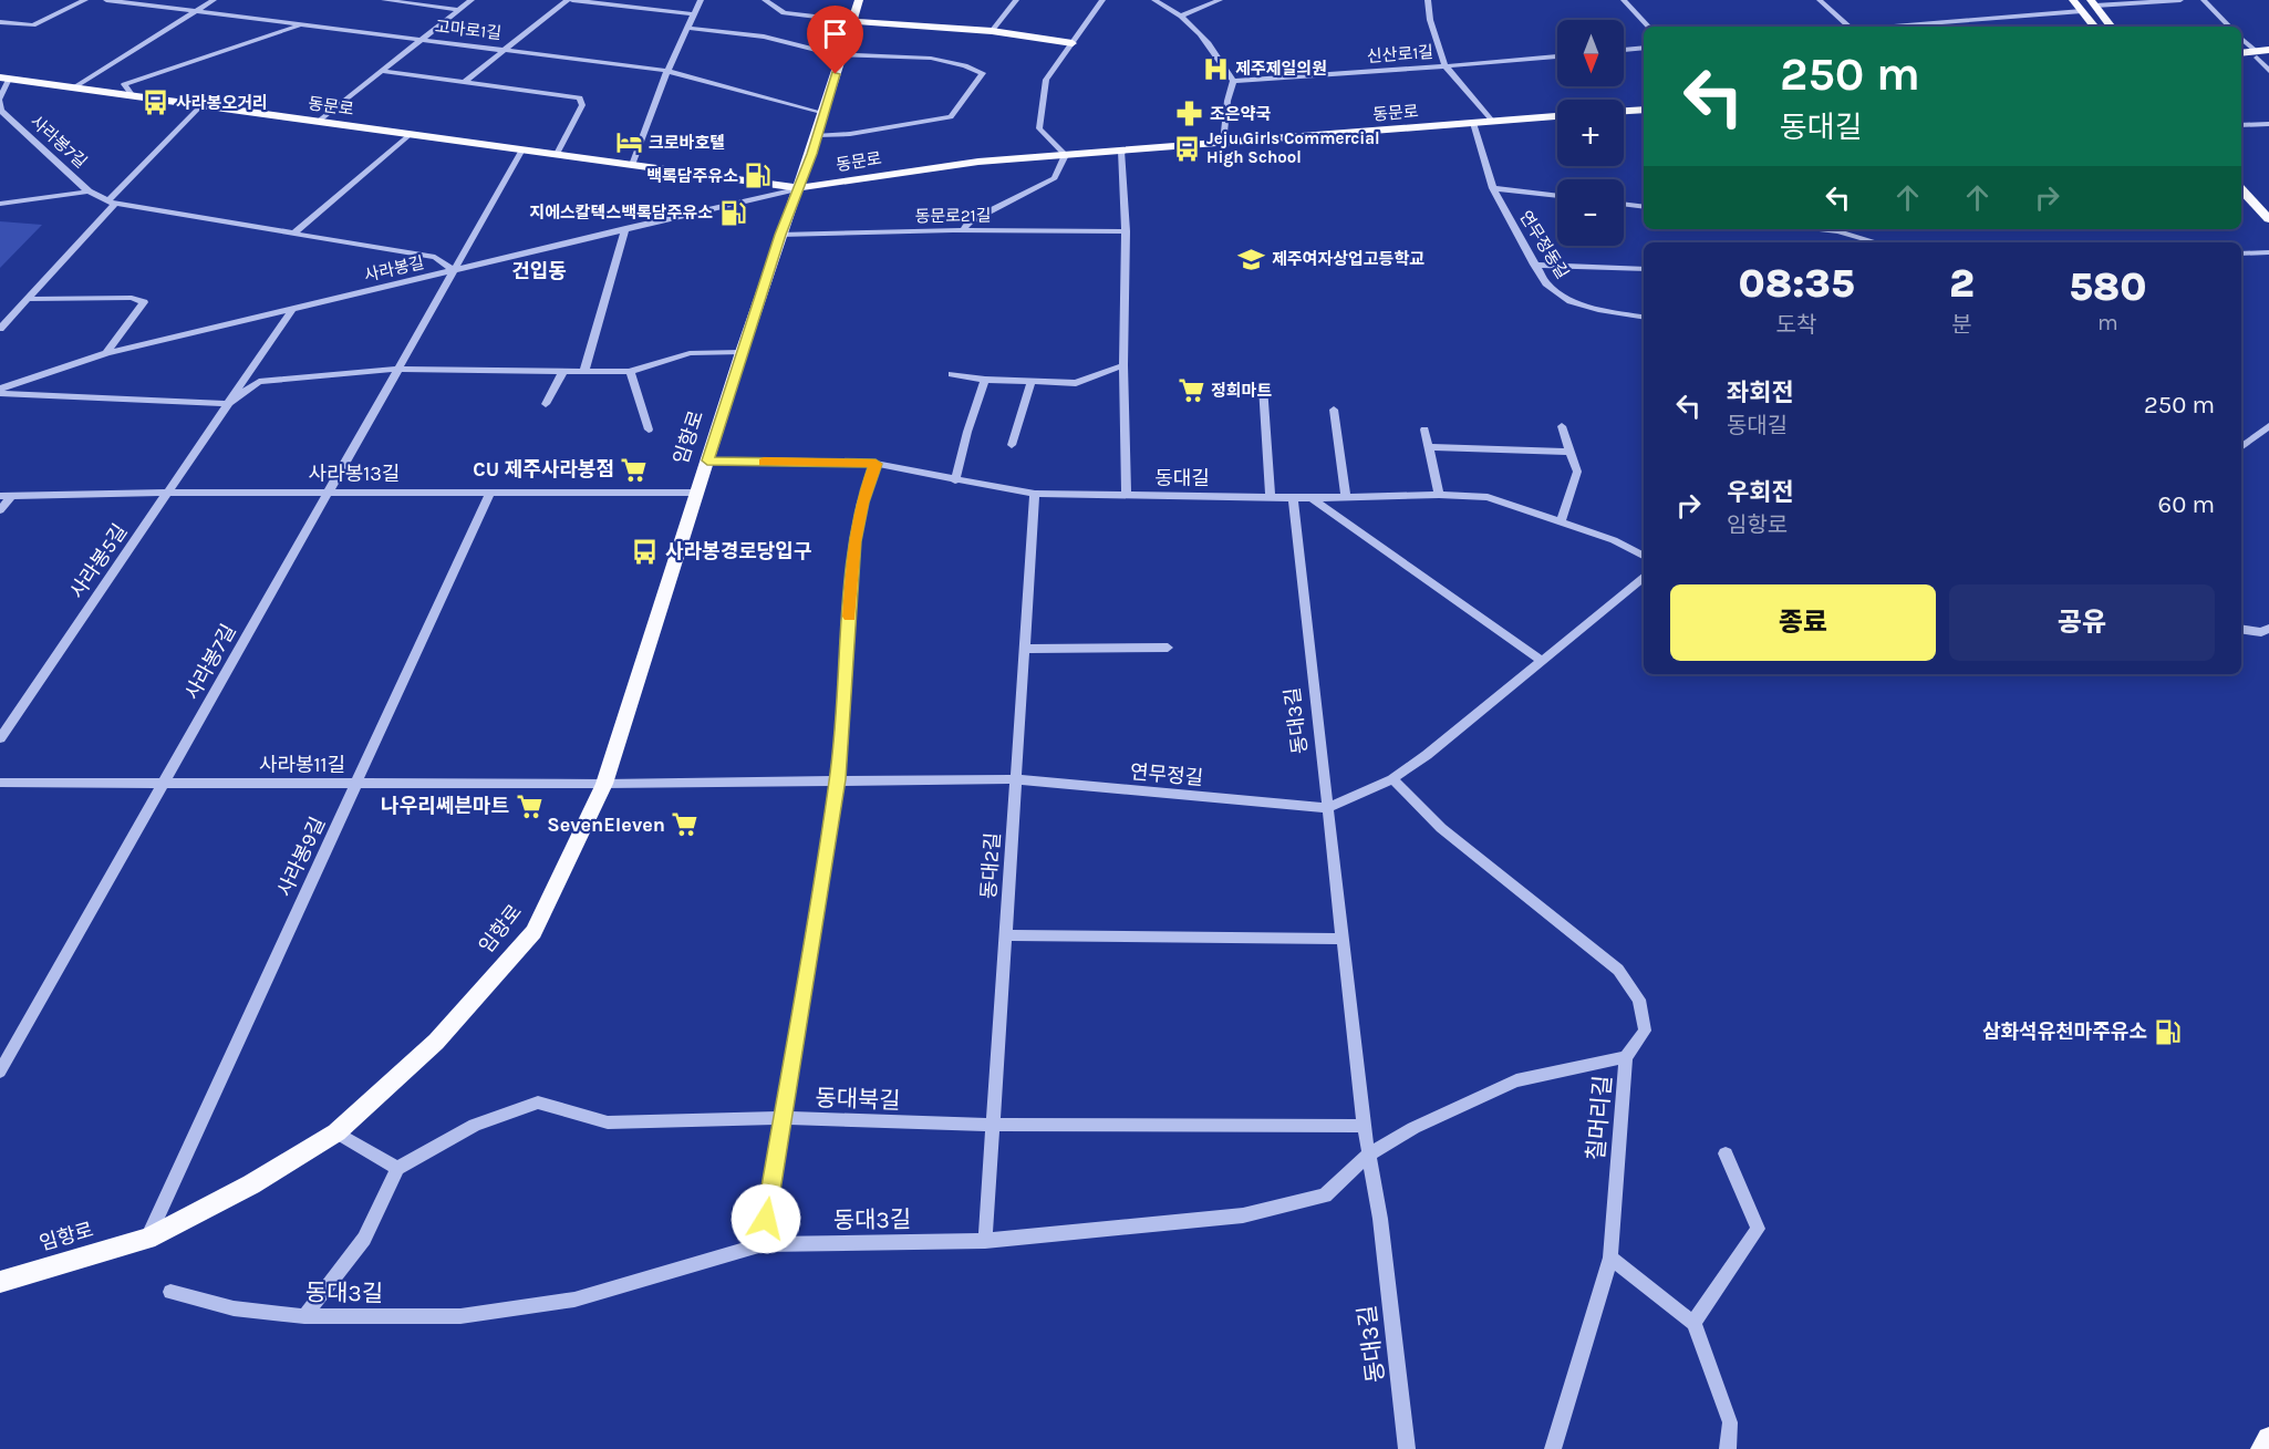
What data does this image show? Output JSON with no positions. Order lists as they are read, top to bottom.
{
  "streets": {
    "main road": ["동문로", "임항로"],
    "street": [
      "고마로1길",
      "신산로1길",
      "사라봉7길",
      "동문로21길",
      "연무정동길",
      "사라봉길",
      "사라봉13길",
      "동대길",
      "사라봉5길",
      "동대3길",
      "사라봉11길",
      "연무정길",
      "사라봉9길",
      "동대2길",
      "동대북길",
      "칠머리길"
    ]
  },
  "crossings": [
    ["고마로1길", "임항로"],
    ["동문로", "사라봉7길"],
    ["동문로", "연무정동길"],
    ["동문로", "사라봉길"],
    ["동문로", "임항로"],
    ["사라봉7길", "사라봉길"],
    ["사라봉7길", "사라봉13길"],
    ["사라봉7길", "사라봉11길"],
    ["동문로21길", "임항로"],
    ["사라봉길", "임항로"],
    ["사라봉길", "사라봉5길"],
    ["임항로", "사라봉13길"],
    ["임항로", "동대길"],
    ["임항로", "사라봉11길"],
    ["임항로", "연무정길"],
    ["임항로", "사라봉9길"],
    ["사라봉13길", "사라봉5길"],
    ["사라봉13길", "사라봉9길"],
    ["동대길", "동대3길"],
    ["동대길", "동대2길"],
    ["동대3길", "연무정길"],
    ["동대3길", "동대2길"],
    ["동대3길", "동대북길"],
    ["사라봉11길", "연무정길"],
    ["사라봉11길", "사라봉9길"],
    ["연무정길", "동대2길"],
    ["연무정길", "칠머리길"],
    ["동대2길", "동대북길"]
  ],
  "districts": ["건입동"],
  "places": {
    "hospital": ["제주제일의원"],
    "bus stop": ["사라봉오거리", "Jeju Girls Commercial High School", "사라봉경로당입구"],
    "pharmacy": ["조은약국"],
    "hotel": ["크로바호텔"],
    "fuel station": ["백록담주유소", "지에스칼텍스백록담주유소", "삼화석유천마주유소"],
    "school or university": ["제주여자상업고등학교"],
    "supermarket": [
      "정희마트",
      "CU 제주사라봉점",
      "나우리쎄븐마트",
      "SevenEleven"
    ]
  },
  "north": "bottom",
  "page": {
    "map_buttons": ["+", "−"],
    "turn": ["250 m", "동대길"],
    "eta": [
      "08:35",
      "도착",
      "2",
      "분",
      "580",
      "m"
    ],
    "list": [
      {
        "name": "좌회전",
        "note": "동대길",
        "value": "250 m"
      },
      {
        "name": "우회전",
        "note": "임항로",
        "value": "60 m"
      }
    ],
    "buttons": ["종료", "공유"]
  }
}
